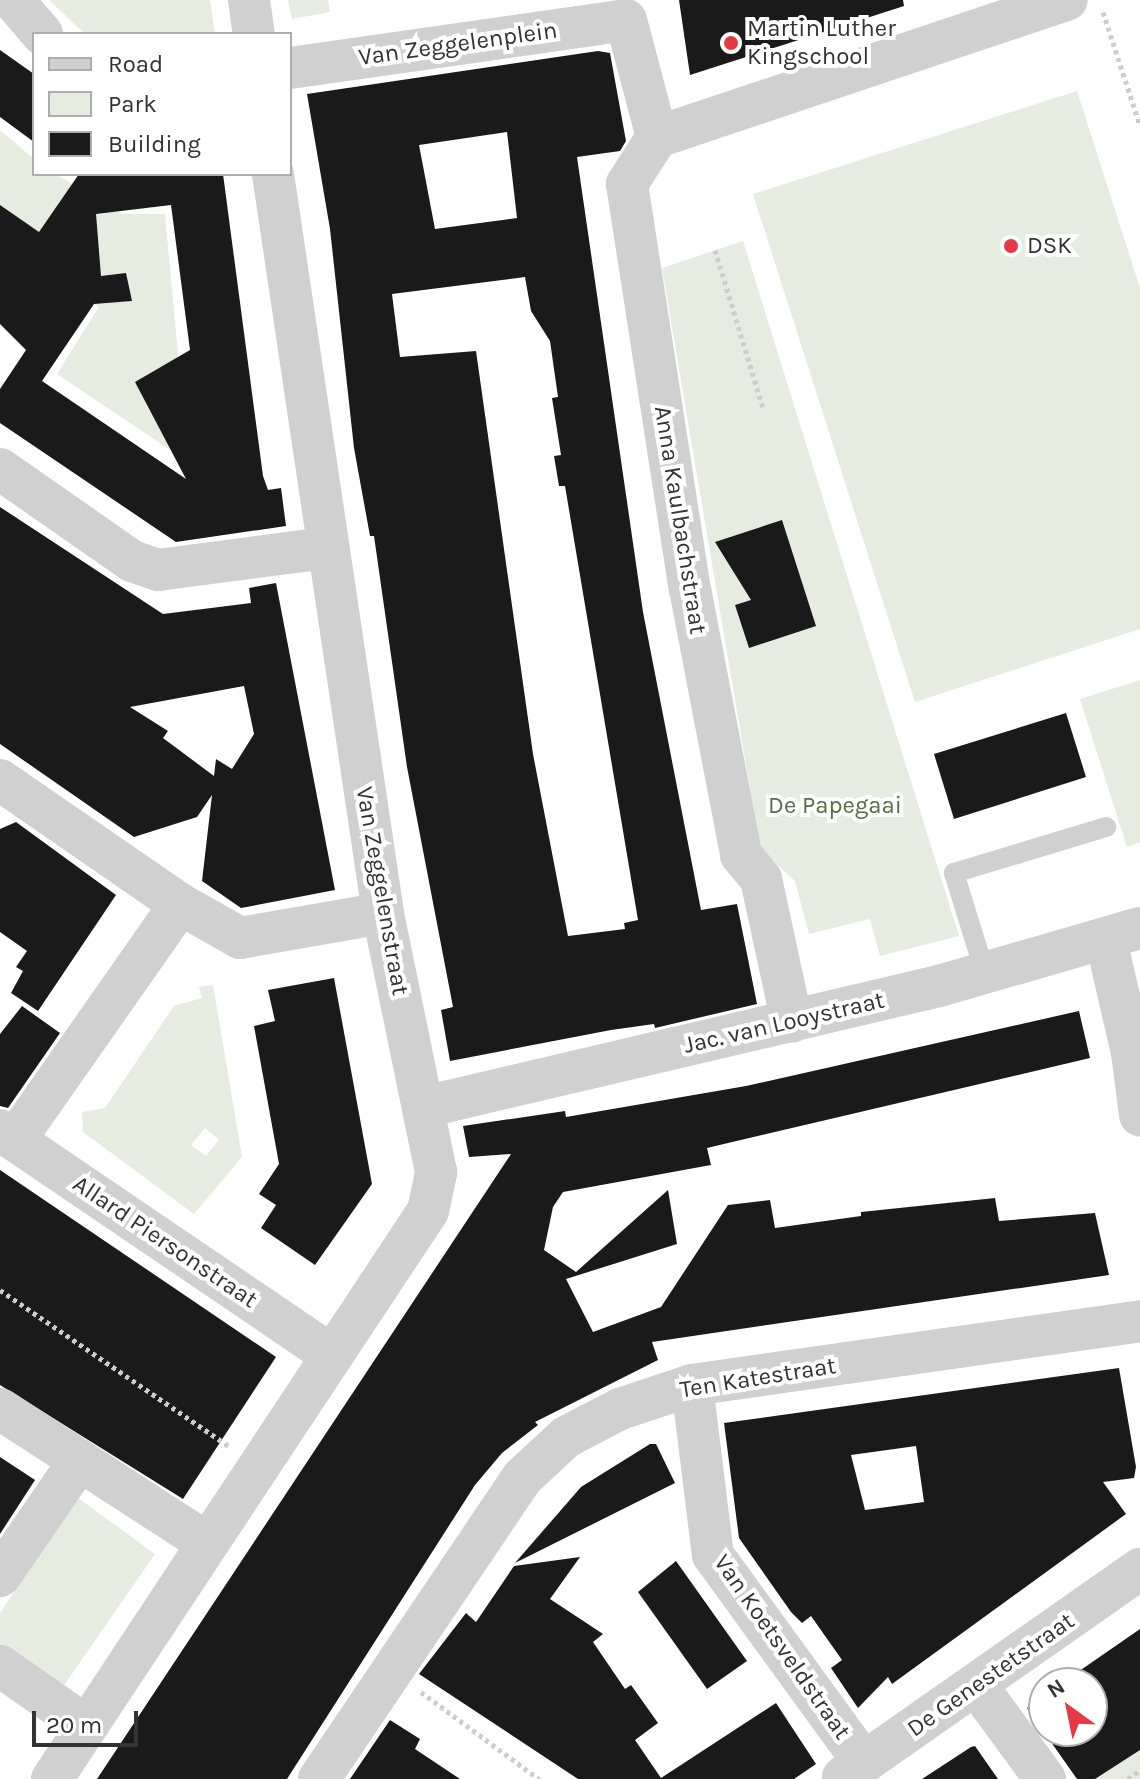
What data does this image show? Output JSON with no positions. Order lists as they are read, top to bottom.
{
  "streets": {
    "street": [
      "Van Zeggelenplein",
      "Anna Kaulbachstraat",
      "Van Zeggelenstraat",
      "Jac. van Looystraat",
      "Allard Piersonstraat",
      "Ten Katestraat",
      "Van Koetsveldstraat",
      "De Genestetstraat"
    ]
  },
  "crossings": [
    ["Van Zeggelenplein", "Anna Kaulbachstraat"],
    ["Anna Kaulbachstraat", "Jac. van Looystraat"],
    ["Van Zeggelenstraat", "Jac. van Looystraat"],
    ["Van Zeggelenstraat", "Allard Piersonstraat"],
    ["Ten Katestraat", "Van Koetsveldstraat"],
    ["Van Koetsveldstraat", "De Genestetstraat"]
  ],
  "parks": ["De Papegaai"],
  "places": ["Martin Luther Kingschool", "DSK"],
  "legend": ["Road", "Park", "Building"],
  "scale_bar": "20 m",
  "north": "top left"
}
